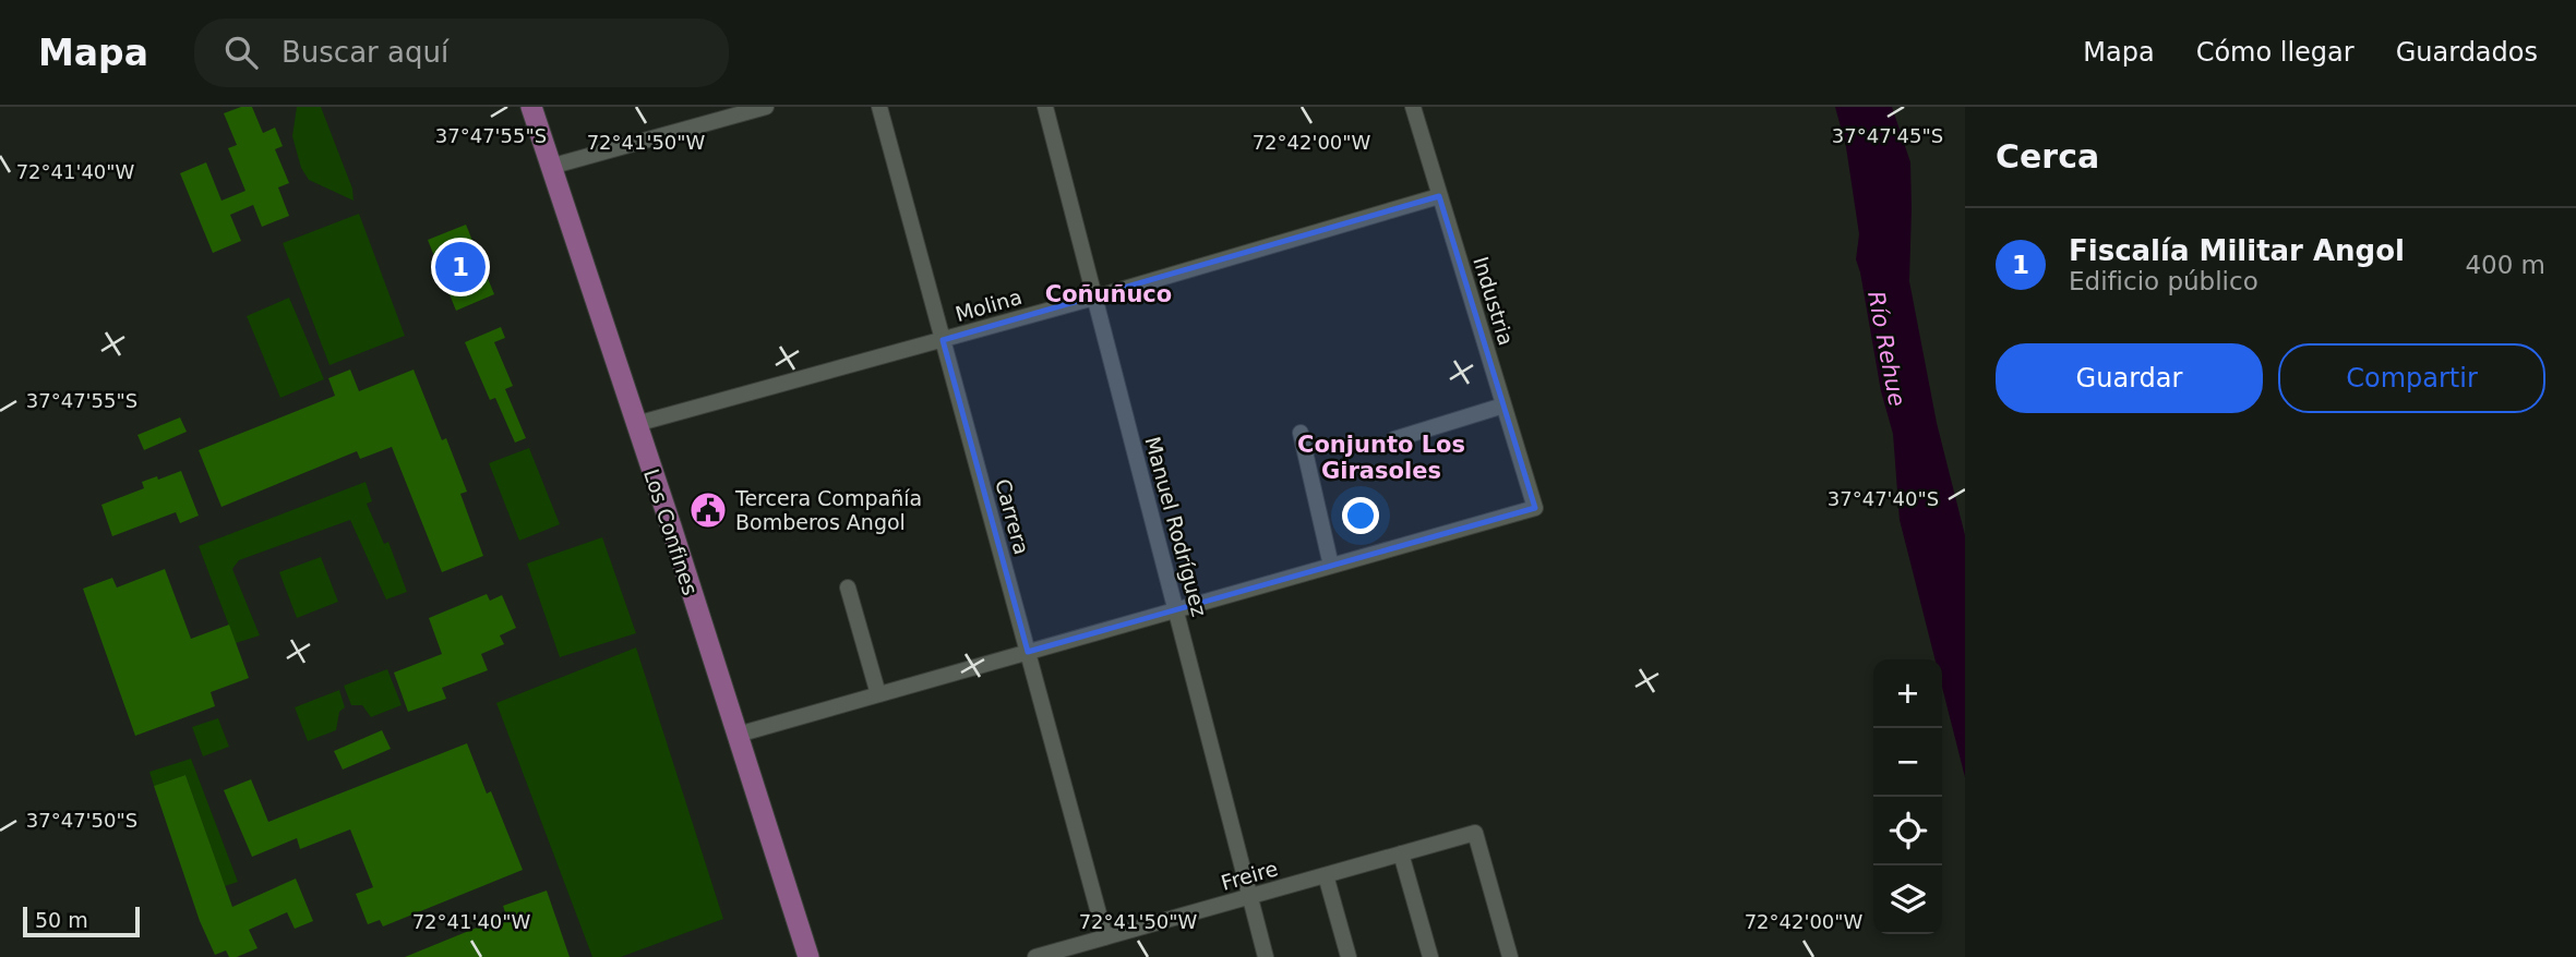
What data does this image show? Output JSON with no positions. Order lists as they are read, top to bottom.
{
  "streets": {
    "main road": ["Los Confines"],
    "street": [
      "Industria",
      "Molina",
      "Carrera",
      "Manuel Rodríguez",
      "Freire"
    ]
  },
  "crossings": [
    ["Industria", "Molina"],
    ["Molina", "Carrera"],
    ["Molina", "Manuel Rodríguez"],
    ["Molina", "Los Confines"],
    ["Carrera", "Freire"],
    ["Manuel Rodríguez", "Freire"]
  ],
  "districts": ["Coñuñuco", "Conjunto Los Girasoles"],
  "water": ["Río Rehue"],
  "places": {
    "public building": ["Tercera Compañía Bomberos Angol"]
  },
  "scale_bar": "50 m",
  "page": {
    "header": "Mapa",
    "search": "Buscar aquí",
    "nav": ["Mapa", "Cómo llegar", "Guardados"],
    "heading": "Cerca",
    "list": [
      {
        "mark": "1",
        "name": "Fiscalía Militar Angol",
        "note": "Edificio público",
        "value": "400 m"
      }
    ],
    "pins": "1",
    "buttons": ["Guardar", "Compartir"],
    "map_buttons": ["+", "−"],
    "scale": "50 m"
  },
  "coordinates": [
    "37°47'55\"S",
    "37°47'45\"S",
    "72°41'50\"W",
    "72°42'00\"W",
    "72°41'40\"W",
    "37°47'40\"S",
    "37°47'50\"S"
  ]
}
